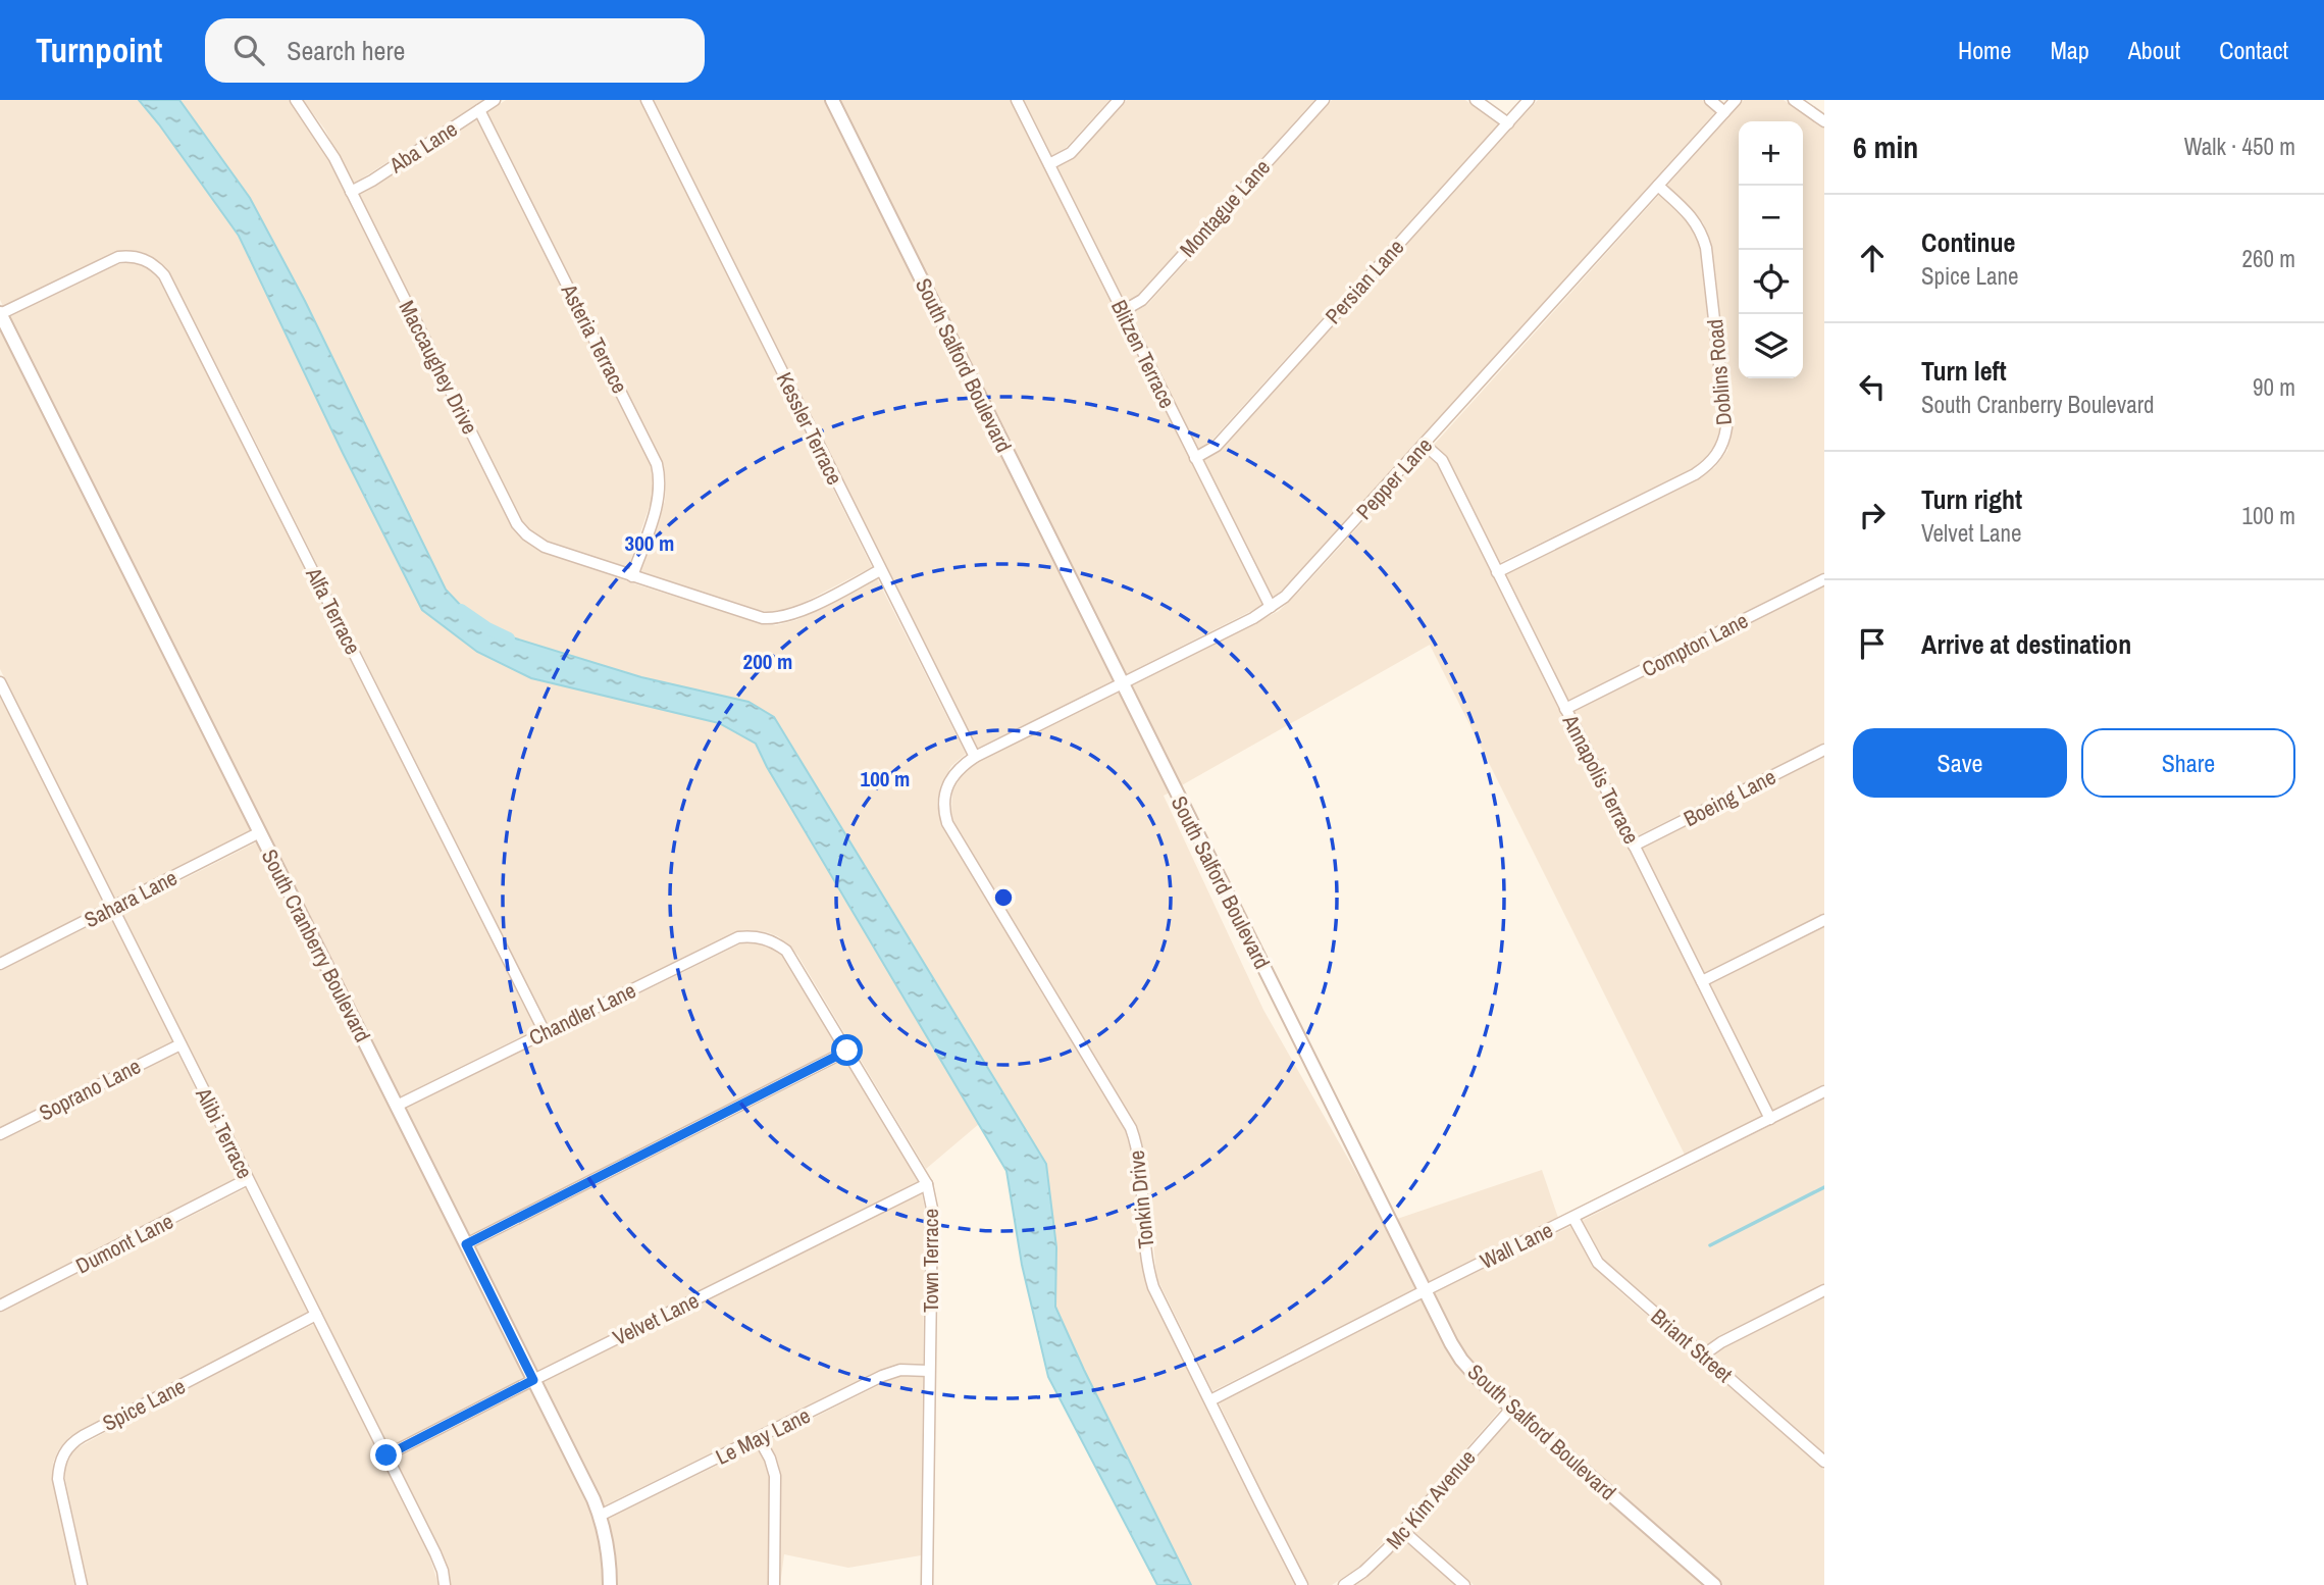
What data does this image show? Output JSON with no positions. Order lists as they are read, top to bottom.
{
  "streets": {
    "street": [
      "Aba Lane",
      "Montague Lane",
      "Persian Lane",
      "Asteria Terrace",
      "Blitzen Terrace",
      "South Salford Boulevard",
      "Maccaughey Drive",
      "Doblins Road",
      "Kessler Terrace",
      "Pepper Lane",
      "Alfa Terrace",
      "Compton Lane",
      "Annapolis Terrace",
      "Boeing Lane",
      "Sahara Lane",
      "South Cranberry Boulevard",
      "Chandler Lane",
      "Soprano Lane",
      "Alibi Terrace",
      "Tonkin Drive",
      "Dumont Lane",
      "Wall Lane",
      "Town Terrace",
      "Velvet Lane",
      "Briant Street",
      "Spice Lane",
      "Le May Lane",
      "Mc Kim Avenue"
    ]
  },
  "crossings": [
    ["Aba Lane", "Asteria Terrace"],
    ["Aba Lane", "Maccaughey Drive"],
    ["Montague Lane", "Blitzen Terrace"],
    ["Persian Lane", "Blitzen Terrace"],
    ["Asteria Terrace", "Maccaughey Drive"],
    ["Blitzen Terrace", "Pepper Lane"],
    ["South Salford Boulevard", "Pepper Lane"],
    ["South Salford Boulevard", "Wall Lane"],
    ["South Salford Boulevard", "Mc Kim Avenue"],
    ["Maccaughey Drive", "Kessler Terrace"],
    ["Doblins Road", "Pepper Lane"],
    ["Doblins Road", "Annapolis Terrace"],
    ["Kessler Terrace", "Pepper Lane"],
    ["Kessler Terrace", "Tonkin Drive"],
    ["Pepper Lane", "Annapolis Terrace"],
    ["Pepper Lane", "Tonkin Drive"],
    ["Alfa Terrace", "South Cranberry Boulevard"],
    ["Alfa Terrace", "Chandler Lane"],
    ["Compton Lane", "Annapolis Terrace"],
    ["Annapolis Terrace", "Boeing Lane"],
    ["Annapolis Terrace", "Wall Lane"],
    ["Sahara Lane", "South Cranberry Boulevard"],
    ["Sahara Lane", "Alibi Terrace"],
    ["South Cranberry Boulevard", "Chandler Lane"],
    ["South Cranberry Boulevard", "Velvet Lane"],
    ["South Cranberry Boulevard", "Le May Lane"],
    ["Chandler Lane", "Town Terrace"],
    ["Soprano Lane", "Alibi Terrace"],
    ["Alibi Terrace", "Dumont Lane"],
    ["Alibi Terrace", "Velvet Lane"],
    ["Alibi Terrace", "Spice Lane"],
    ["Tonkin Drive", "Wall Lane"],
    ["Wall Lane", "Briant Street"],
    ["Town Terrace", "Velvet Lane"],
    ["Town Terrace", "Le May Lane"]
  ],
  "page": {
    "header": "Turnpoint",
    "search": "Search here",
    "nav": [
      "Home",
      "Map",
      "About",
      "Contact"
    ],
    "heading": ["6 min", "Walk · 450 m"],
    "map_buttons": ["+", "−"],
    "list": [
      ["Continue", "Spice Lane", "260 m"],
      ["Turn left", "South Cranberry Boulevard", "90 m"],
      ["Turn right", "Velvet Lane", "100 m"],
      "Arrive at destination"
    ],
    "buttons": ["Save", "Share"]
  },
  "rings": ["300 m", "200 m", "100 m"]
}
